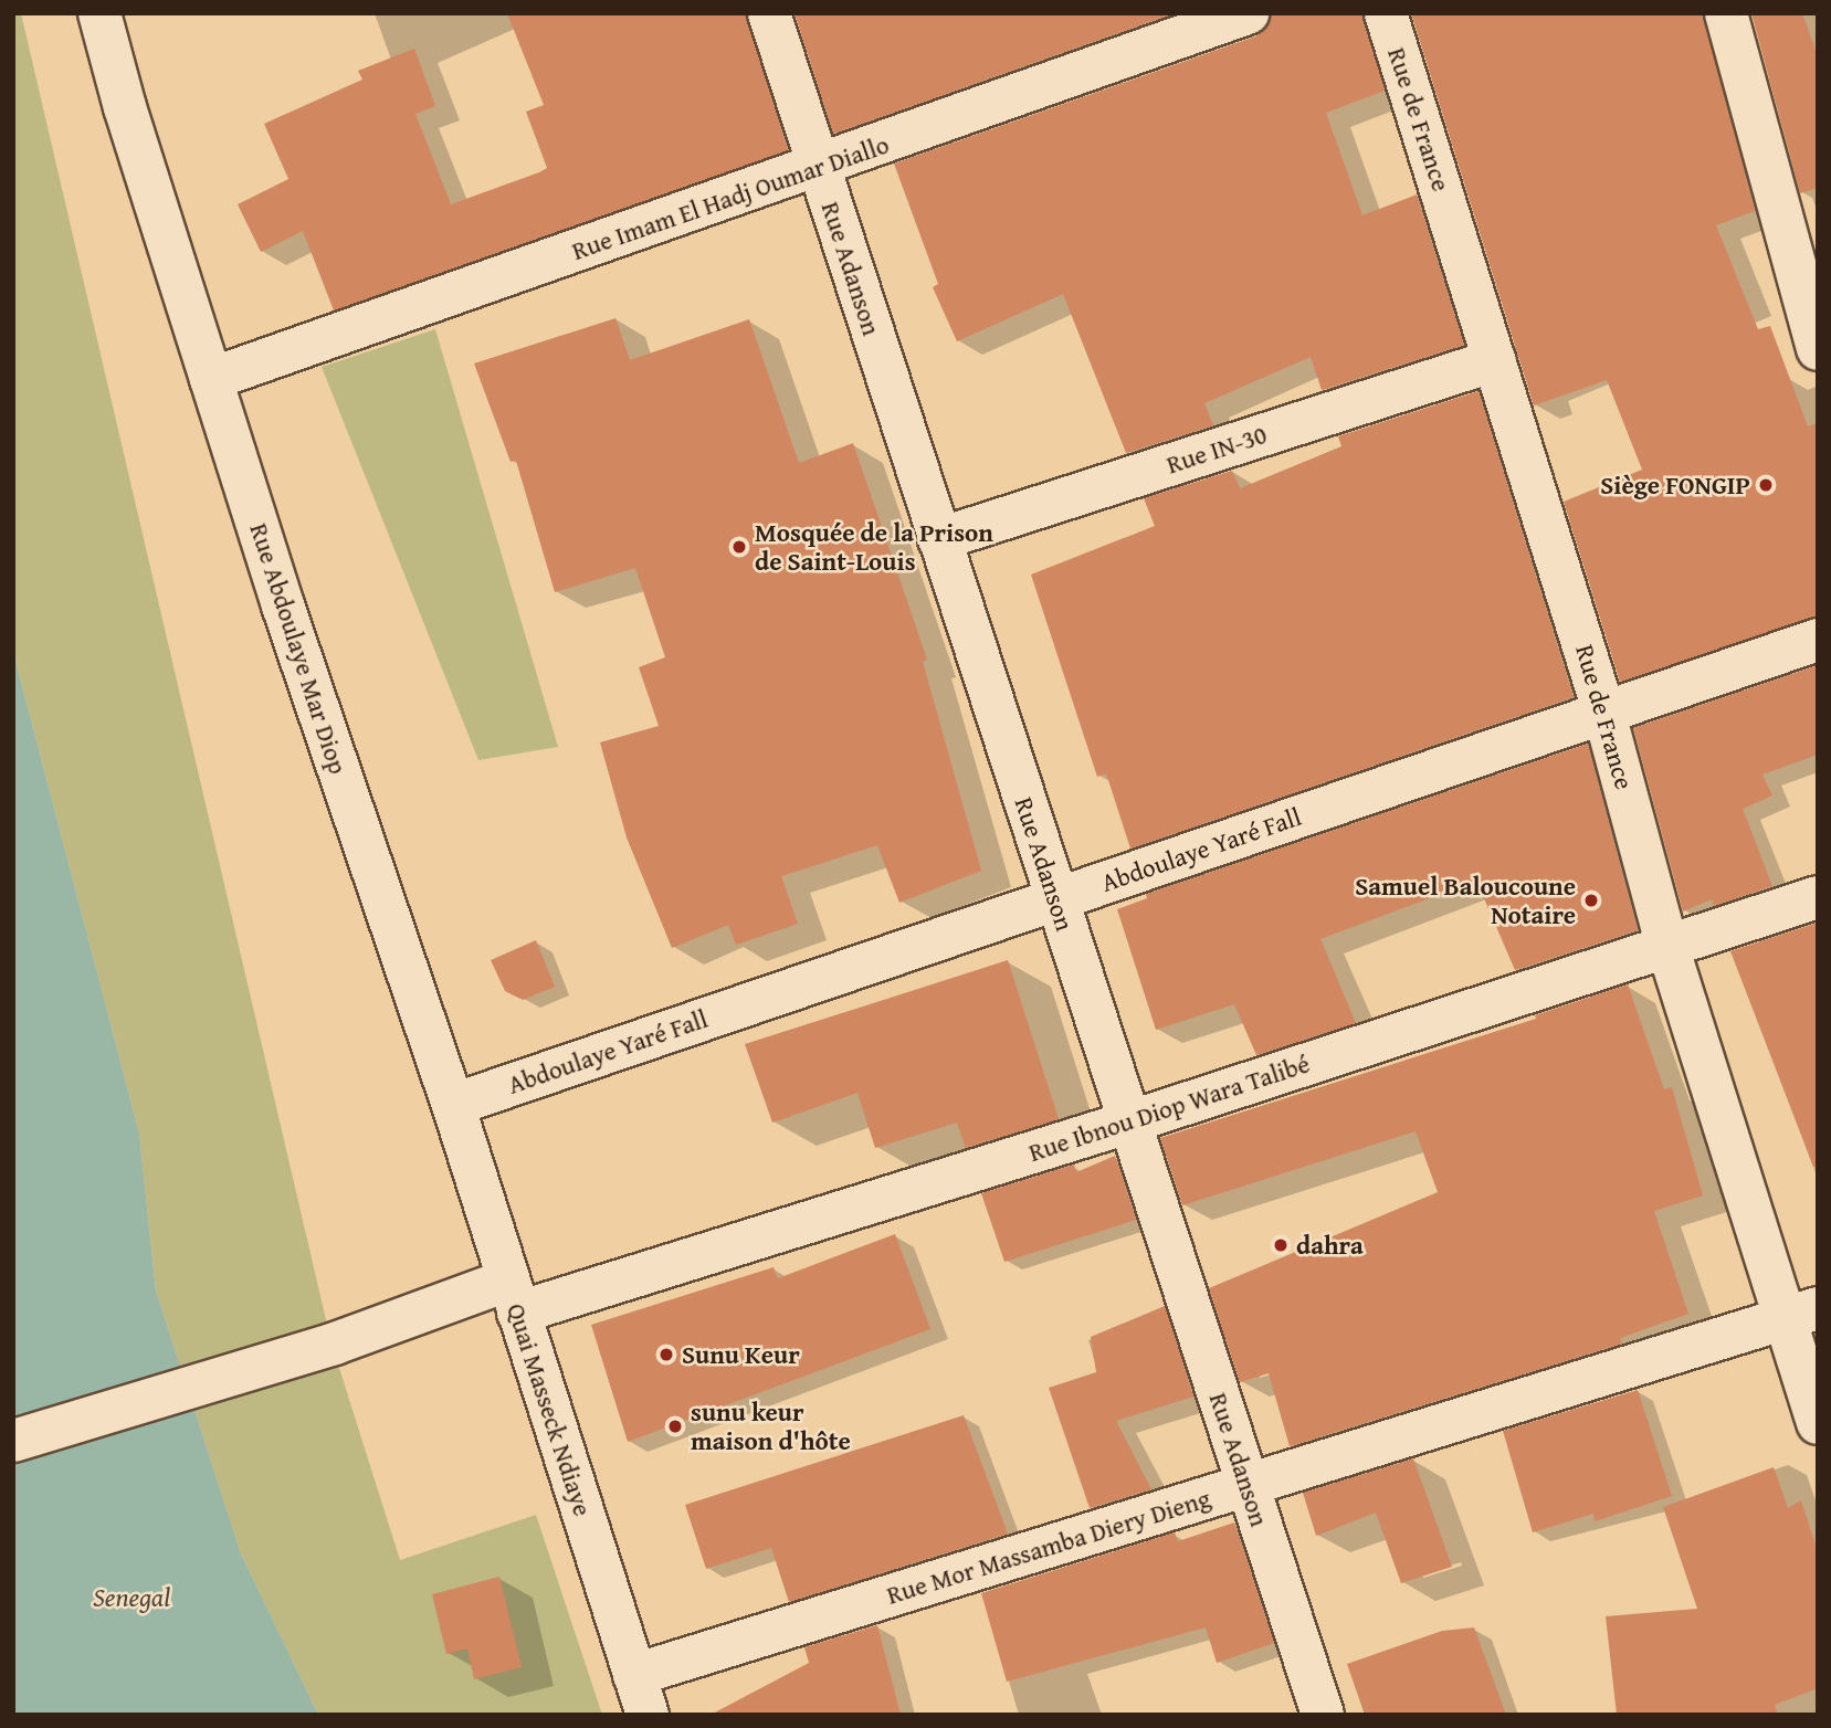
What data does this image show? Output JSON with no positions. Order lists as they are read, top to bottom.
{
  "streets": {
    "street": [
      "Rue de France",
      "Rue Imam El Hadj Oumar Diallo",
      "Rue Adanson",
      "Rue IN-30",
      "Rue Abdoulaye Mar Diop",
      "Abdoulaye Yaré Fall",
      "Rue Ibnou Diop Wara Talibé",
      "Quai Masseck Ndiaye",
      "Rue Mor Massamba Diery Dieng"
    ]
  },
  "crossings": [
    ["Rue de France", "Rue IN-30"],
    ["Rue de France", "Abdoulaye Yaré Fall"],
    ["Rue de France", "Rue Ibnou Diop Wara Talibé"],
    ["Rue de France", "Rue Mor Massamba Diery Dieng"],
    ["Rue Imam El Hadj Oumar Diallo", "Rue Adanson"],
    ["Rue Imam El Hadj Oumar Diallo", "Rue Abdoulaye Mar Diop"],
    ["Rue Adanson", "Rue IN-30"],
    ["Rue Adanson", "Abdoulaye Yaré Fall"],
    ["Rue Adanson", "Rue Ibnou Diop Wara Talibé"],
    ["Rue Adanson", "Rue Mor Massamba Diery Dieng"],
    ["Rue Abdoulaye Mar Diop", "Abdoulaye Yaré Fall"],
    ["Rue Abdoulaye Mar Diop", "Rue Ibnou Diop Wara Talibé"],
    ["Rue Abdoulaye Mar Diop", "Quai Masseck Ndiaye"],
    ["Rue Ibnou Diop Wara Talibé", "Quai Masseck Ndiaye"],
    ["Quai Masseck Ndiaye", "Rue Mor Massamba Diery Dieng"]
  ],
  "water": ["Senegal"],
  "places": [
    "Siège FONGIP",
    "Mosquée de la Prison de Saint-Louis",
    "Samuel Baloucoune Notaire",
    "dahra",
    "Sunu Keur",
    "sunu keur maison d'hôte"
  ]
}
